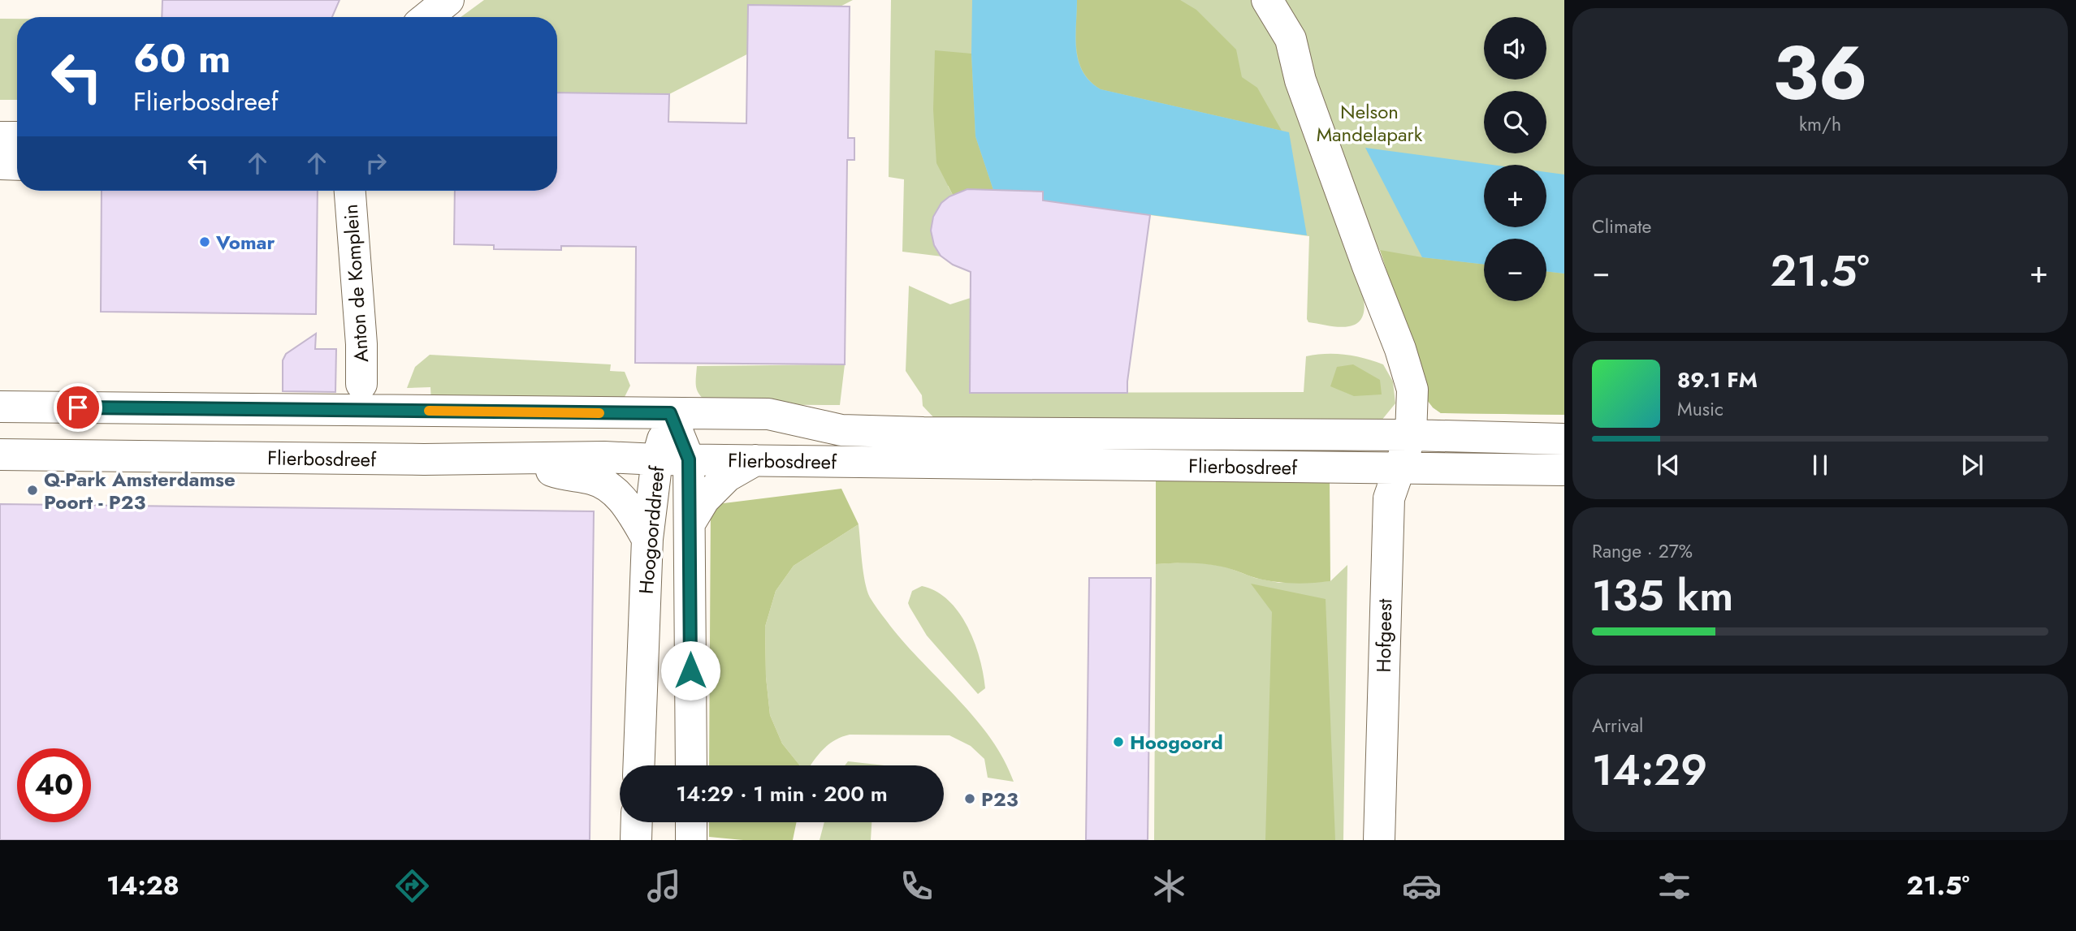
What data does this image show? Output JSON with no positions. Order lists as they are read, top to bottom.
{
  "streets": {
    "street": [
      "Anton de Komplein",
      "Flierbosdreef",
      "Hoogoorddreef",
      "Hofgeest"
    ]
  },
  "crossings": [
    ["Flierbosdreef", "Hoogoorddreef"],
    ["Flierbosdreef", "Hofgeest"]
  ],
  "parks": ["Nelson Mandelapark"],
  "places": [
    "Vomar",
    "Q-Park Amsterdamse Poort - P23",
    "Hoogoord",
    "P23"
  ],
  "page": {
    "tile": [
      ["36", "km/h"],
      "Climate",
      ["Range · 27%", "135 km"],
      ["Arrival", "14:29"]
    ],
    "map_buttons": ["+", "−"],
    "turn": ["60 m", "Flierbosdreef"],
    "heat": ["−", "21.5°", "+"],
    "song": ["89.1 FM", "Music"],
    "limit": "40",
    "trip": "14:29 · 1 min · 200 m",
    "tabs": ["14:28", "21.5°"]
  }
}
